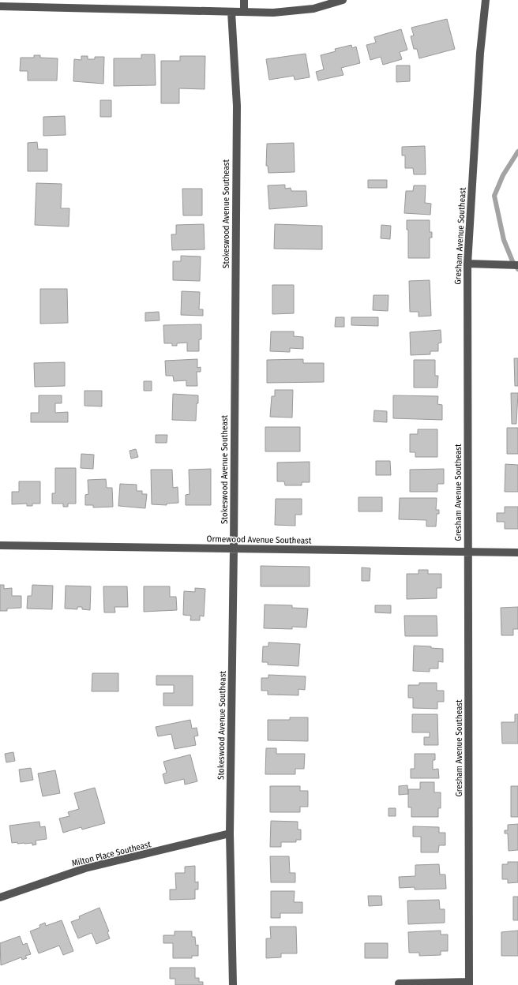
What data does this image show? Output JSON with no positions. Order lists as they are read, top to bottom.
{
  "streets": {
    "street": [
      "Stokeswood Avenue Southeast",
      "Gresham Avenue Southeast",
      "Ormewood Avenue Southeast",
      "Milton Place Southeast"
    ]
  },
  "crossings": [
    ["Stokeswood Avenue Southeast", "Ormewood Avenue Southeast"],
    ["Stokeswood Avenue Southeast", "Milton Place Southeast"],
    ["Gresham Avenue Southeast", "Ormewood Avenue Southeast"]
  ]
}
